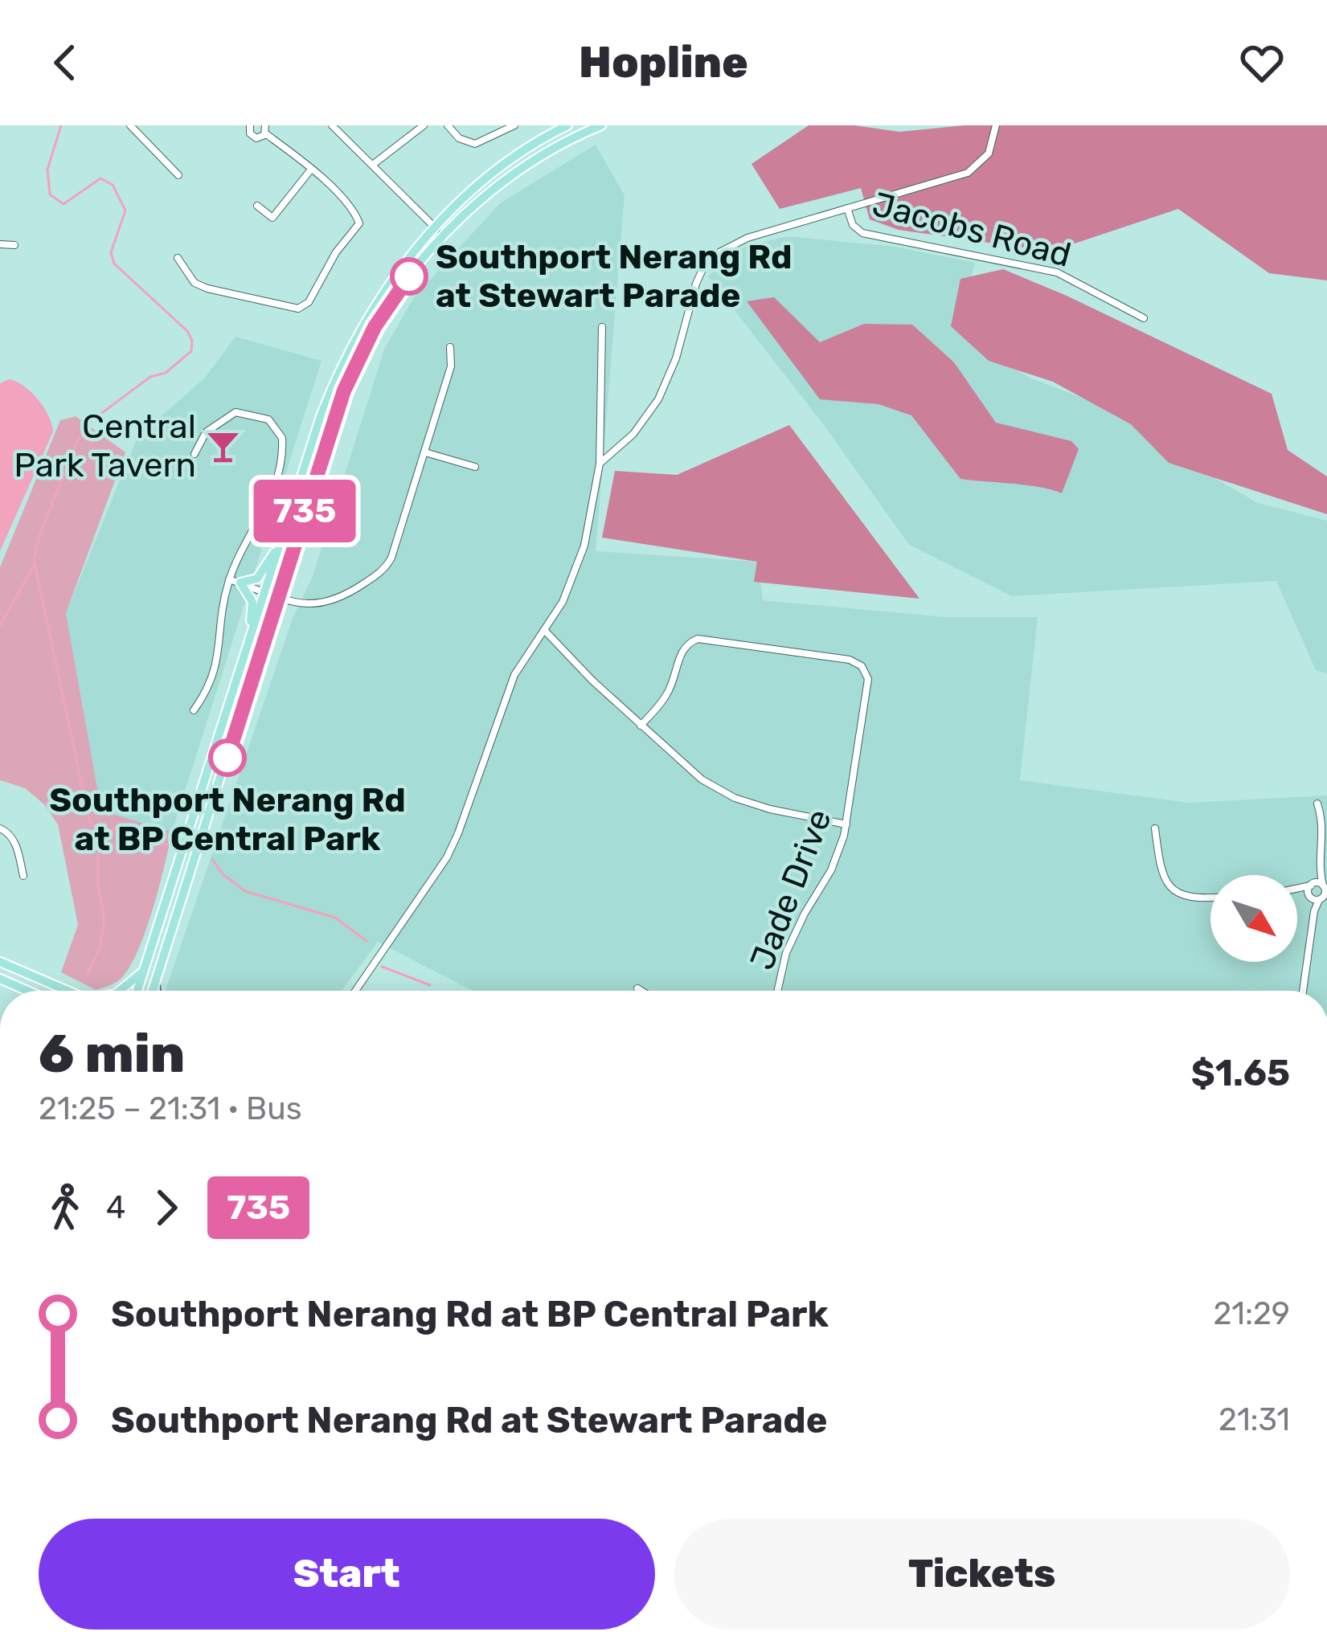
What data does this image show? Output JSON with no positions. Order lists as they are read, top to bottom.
{
  "streets": {
    "street": ["Jacobs Road", "Jade Drive"]
  },
  "places": {
    "other": ["Southport Nerang Rd at Stewart Parade", "Southport Nerang Rd at BP Central Park"],
    "bar": ["Central Park Tavern"]
  },
  "lines": ["bus line 735"],
  "north": "bottom right",
  "page": {
    "header": "Hopline",
    "on_map": "735",
    "heading": ["6 min", "21:25 – 21:31 · Bus", "$1.65"],
    "legs": ["4", "735"],
    "list": [
      {
        "name": "Southport Nerang Rd at BP Central Park",
        "value": "21:29"
      },
      {
        "name": "Southport Nerang Rd at Stewart Parade",
        "value": "21:31"
      }
    ],
    "buttons": ["Start", "Tickets"]
  }
}
